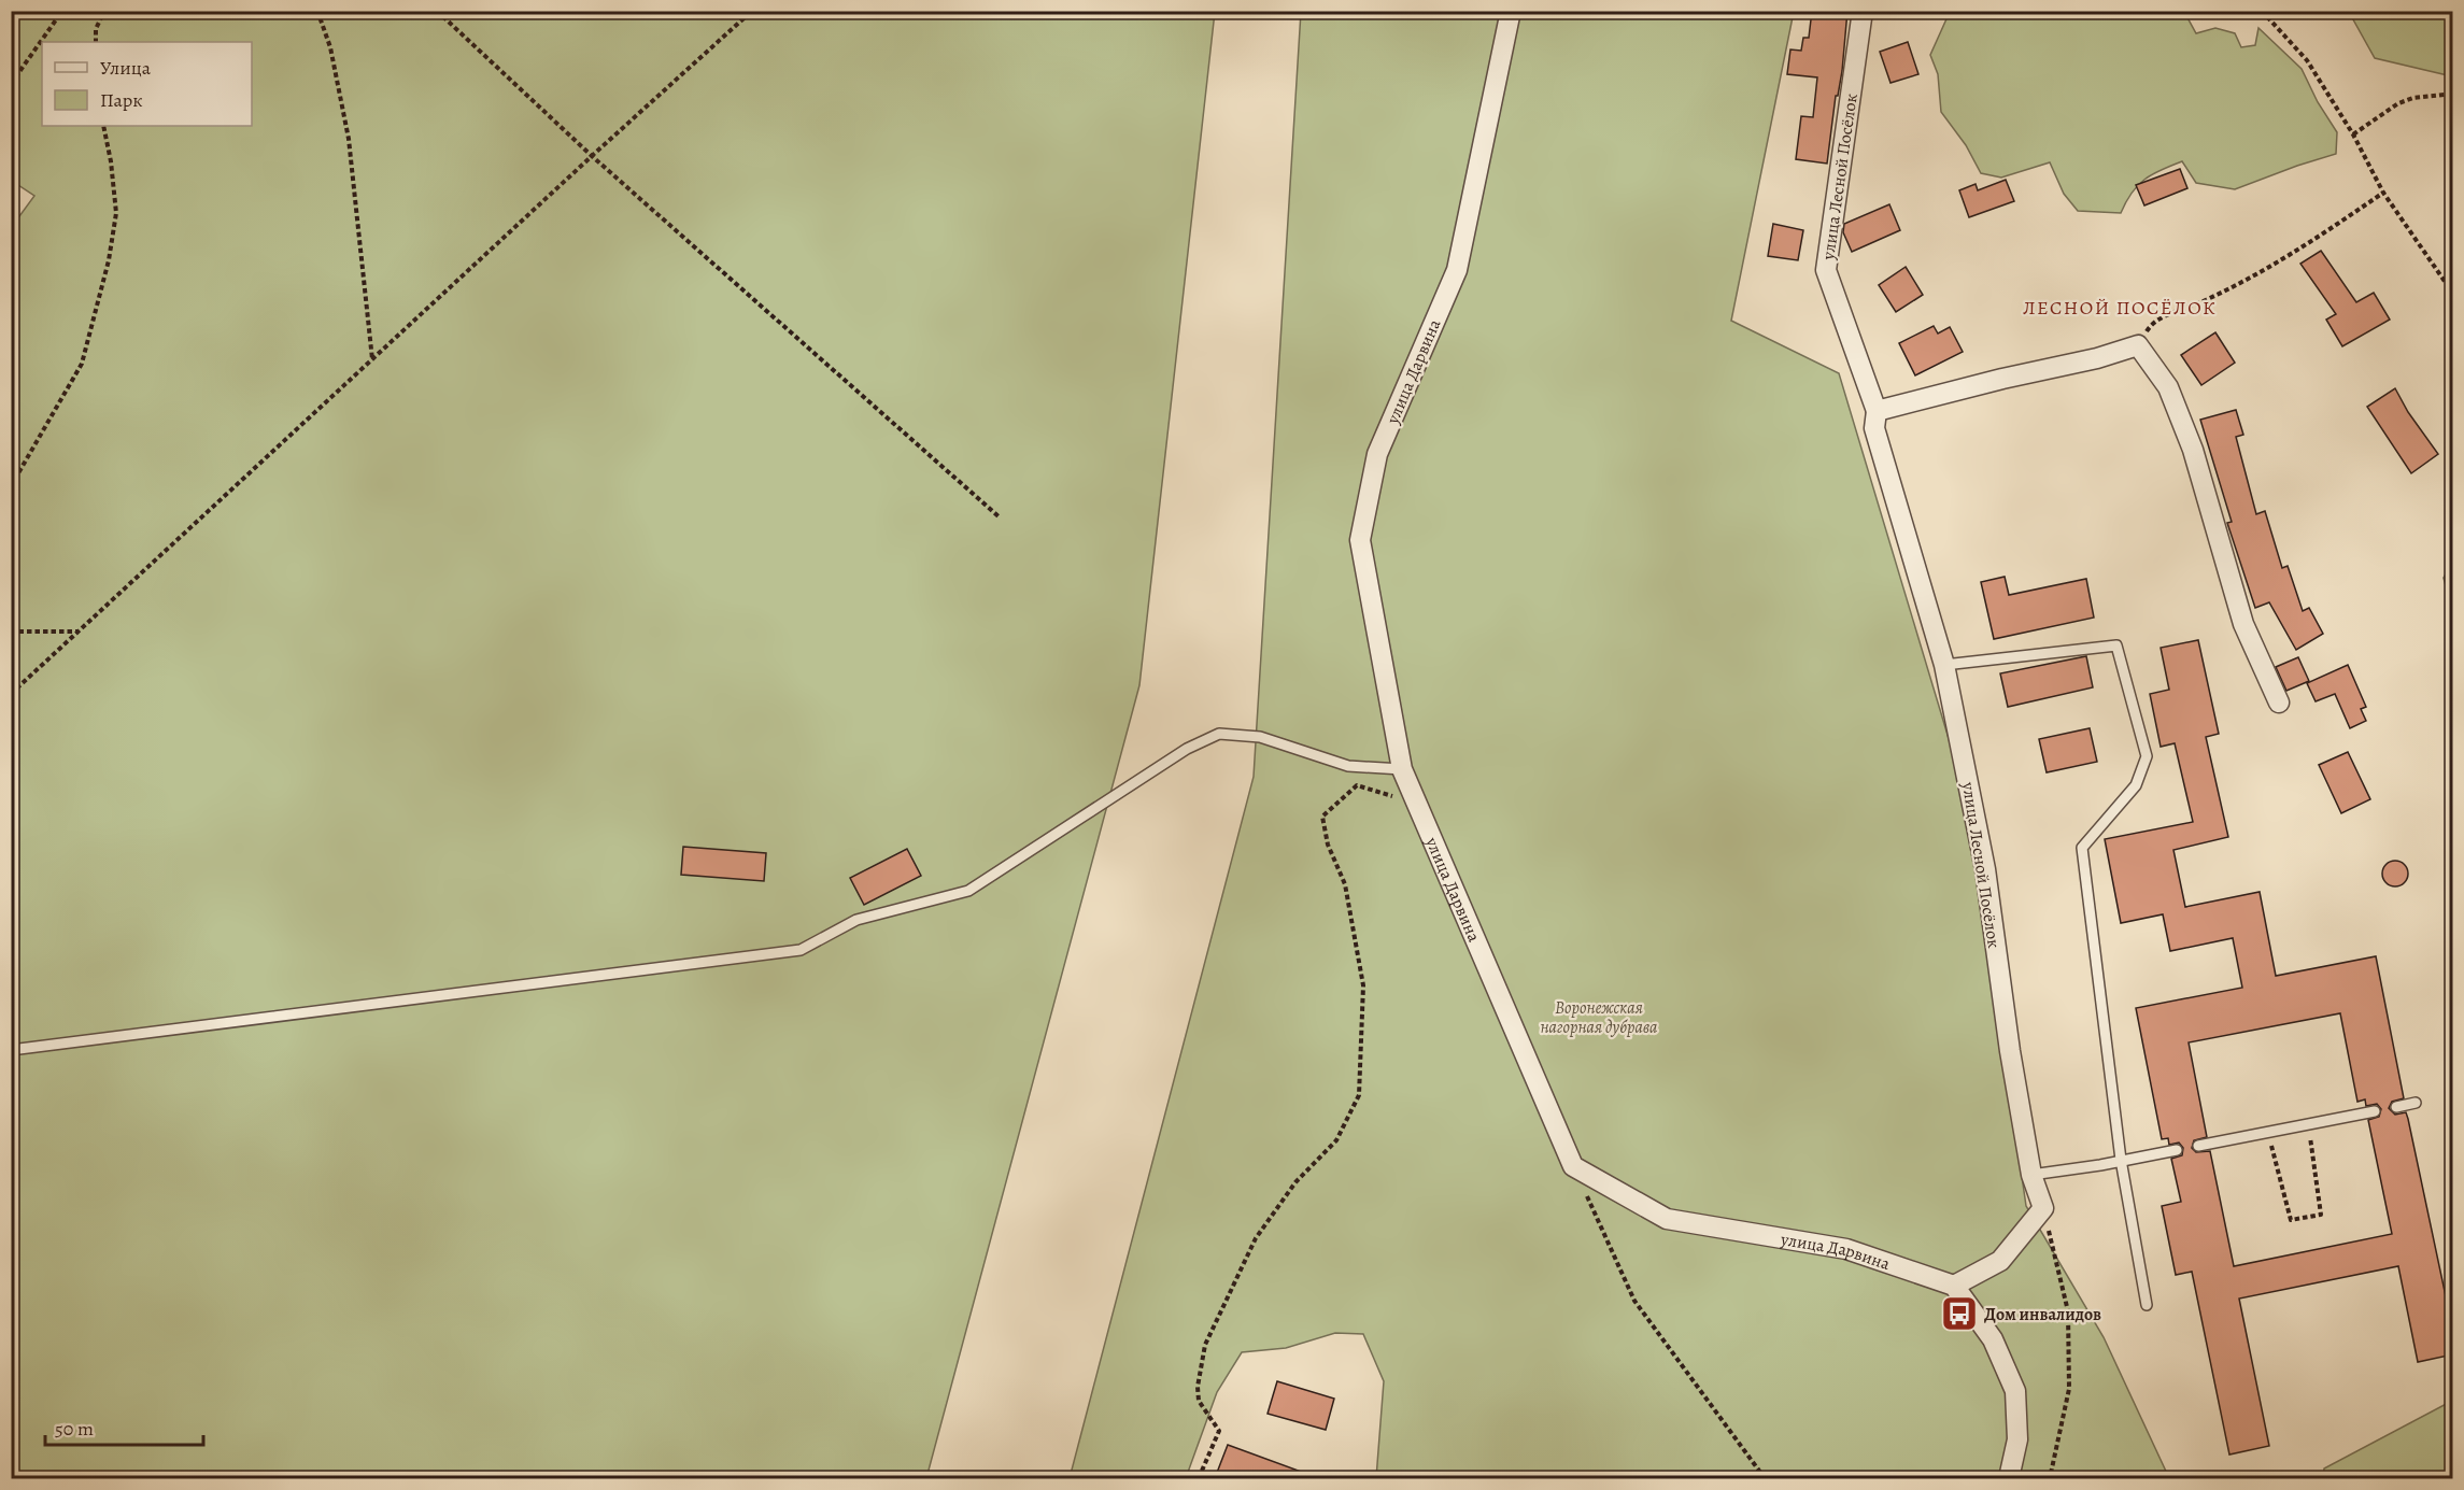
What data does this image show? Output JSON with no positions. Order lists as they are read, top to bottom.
{
  "streets": {
    "street": ["улица Лесной Посёлок", "улица Дарвина"]
  },
  "districts": ["ЛЕСНОЙ ПОСЁЛОК"],
  "parks": ["Воронежская нагорная дубрава"],
  "places": {
    "bus stop": ["Дом инвалидов"]
  },
  "legend": ["Улица", "Парк"],
  "scale_bar": "50 m"
}
